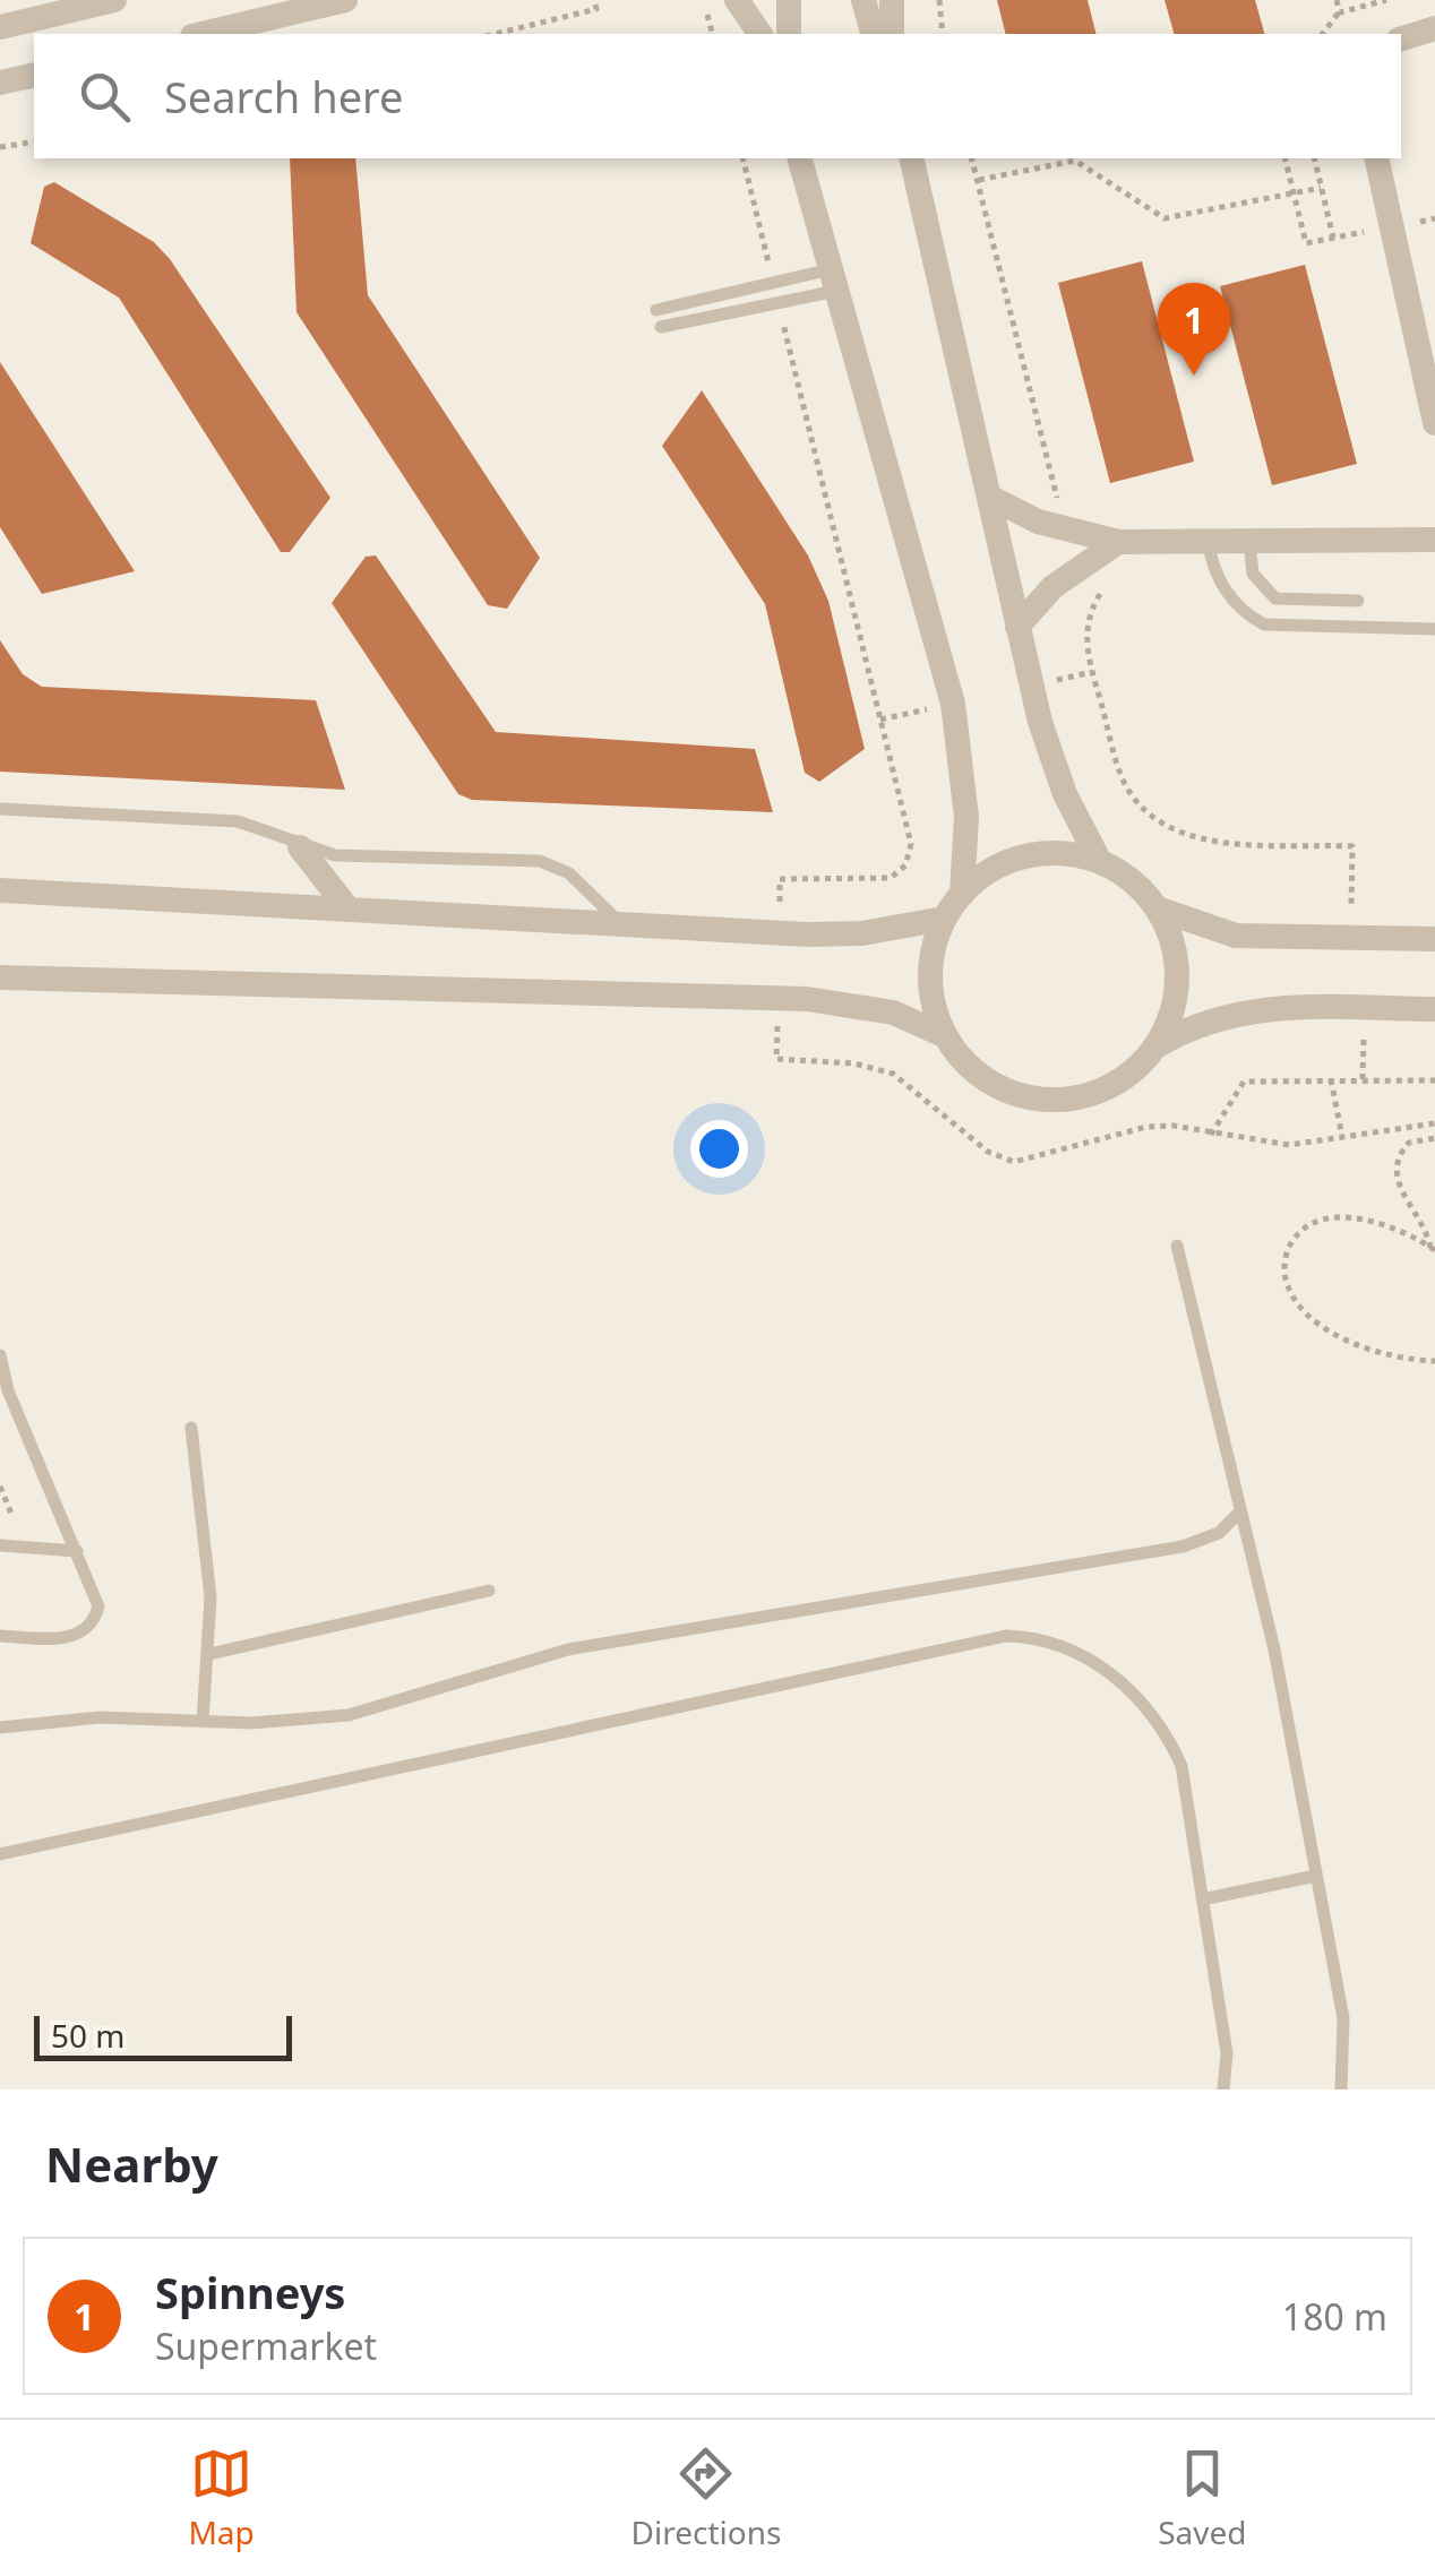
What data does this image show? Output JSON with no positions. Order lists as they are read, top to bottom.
{
  "scale_bar": "50 m",
  "page": {
    "search": "Search here",
    "pins": "1",
    "scale": "50 m",
    "heading": "Nearby",
    "list": [
      {
        "mark": "1",
        "name": "Spinneys",
        "note": "Supermarket",
        "value": "180 m"
      }
    ],
    "nav": ["Map", "Directions", "Saved"]
  }
}
